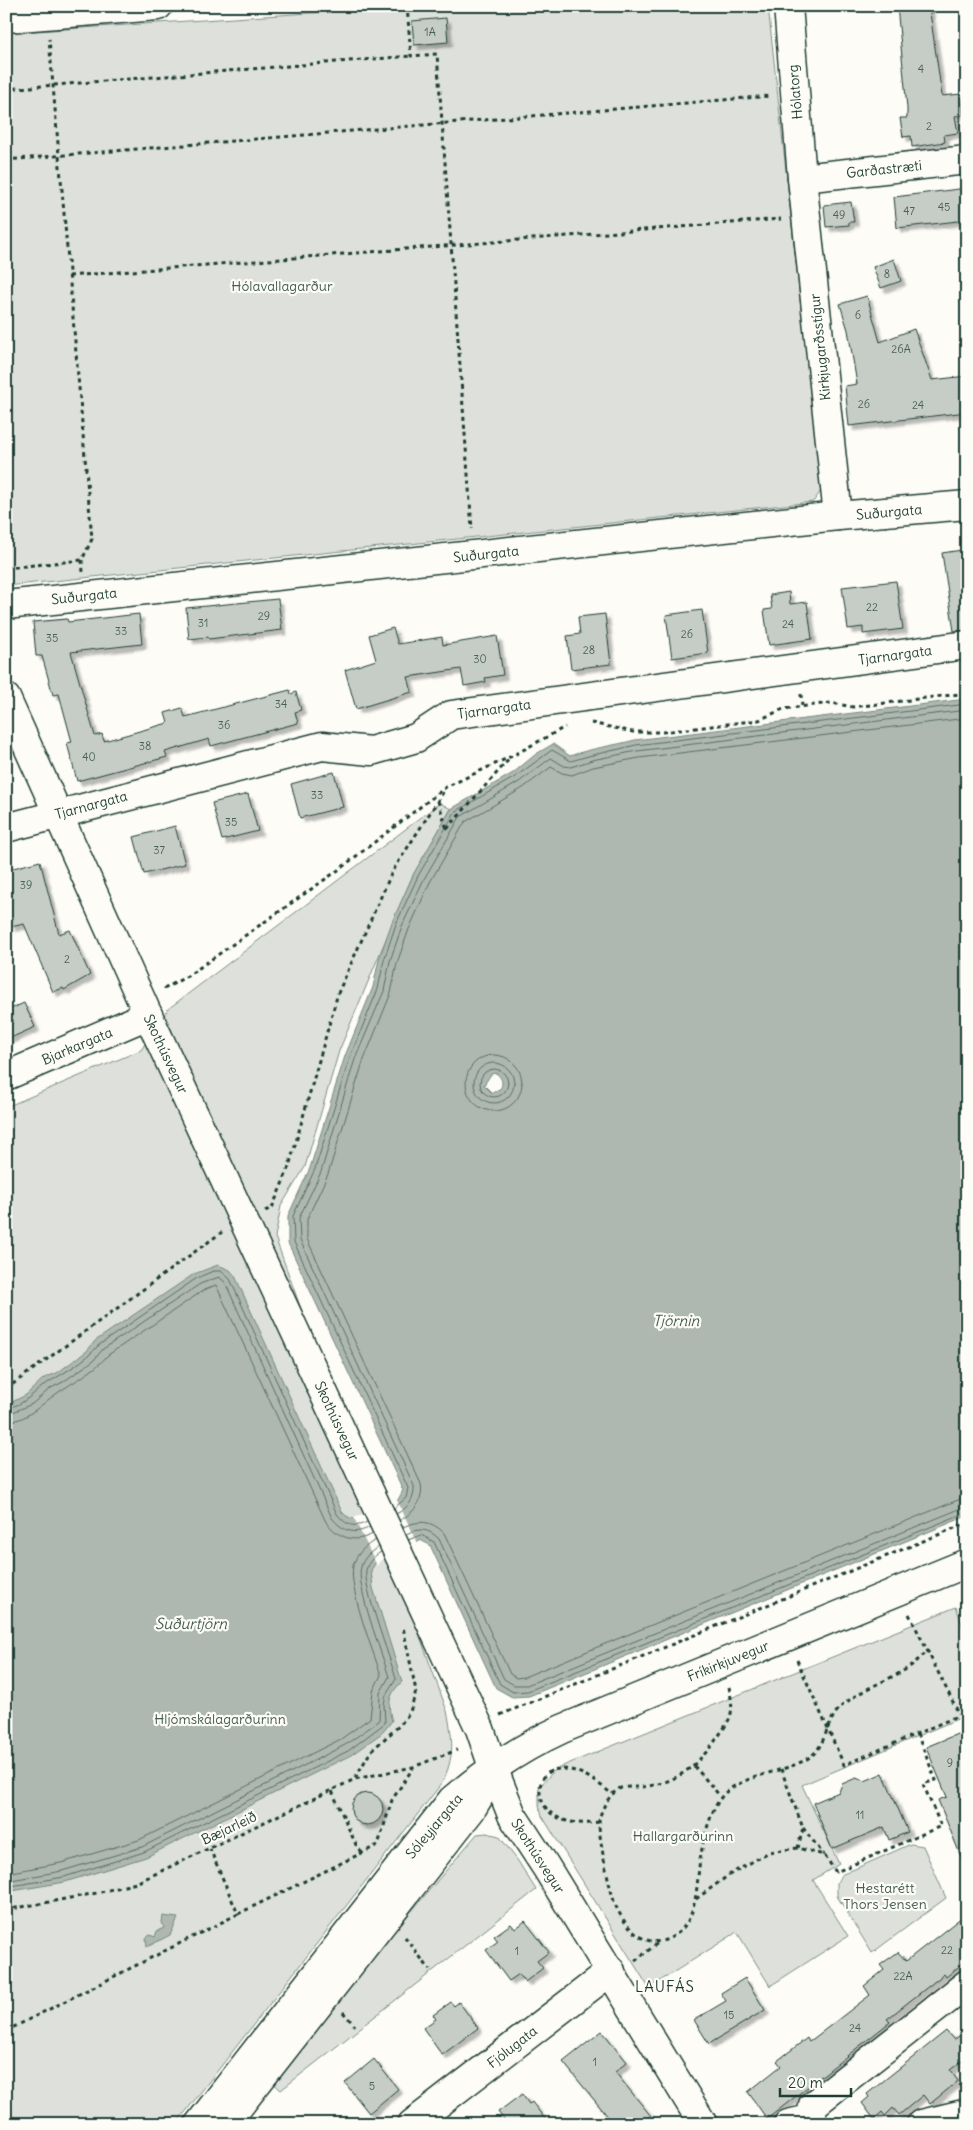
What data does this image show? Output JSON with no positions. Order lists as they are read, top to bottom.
{
  "streets": {
    "street": [
      "Hólatorg",
      "Garðastræti",
      "Kirkjugarðsstígur",
      "Suðurgata",
      "Tjarnargata",
      "Bjarkargata",
      "Skothúsvegur",
      "Fríkirkjuvegur",
      "Sóleyjargata",
      "Fjólugata"
    ],
    "path": ["Bæjarleið"]
  },
  "crossings": [
    ["Hólatorg", "Garðastræti"],
    ["Hólatorg", "Kirkjugarðsstígur"],
    ["Garðastræti", "Kirkjugarðsstígur"],
    ["Kirkjugarðsstígur", "Suðurgata"],
    ["Tjarnargata", "Skothúsvegur"],
    ["Bjarkargata", "Skothúsvegur"],
    ["Skothúsvegur", "Fríkirkjuvegur"],
    ["Skothúsvegur", "Sóleyjargata"],
    ["Skothúsvegur", "Fjólugata"],
    ["Fríkirkjuvegur", "Sóleyjargata"]
  ],
  "districts": ["LAUFÁS"],
  "water": ["Tjörnin", "Suðurtjörn"],
  "parks": [
    "Hólavallagarður",
    "Hljómskálagarðurinn",
    "Hallargarðurinn",
    "Hestarétt Thors Jensen"
  ],
  "house_numbers": [
    "1A",
    "4",
    "2",
    "45",
    "47",
    "49",
    "8",
    "6",
    "26A",
    "26",
    "24",
    "22",
    "29",
    "31",
    "24",
    "33",
    "26",
    "35",
    "28",
    "30",
    "34",
    "36",
    "38",
    "40",
    "33",
    "35",
    "37",
    "39",
    "2",
    "9",
    "11",
    "22",
    "1",
    "22A",
    "15",
    "24",
    "1",
    "5"
  ],
  "scale_bar": "20 m"
}
